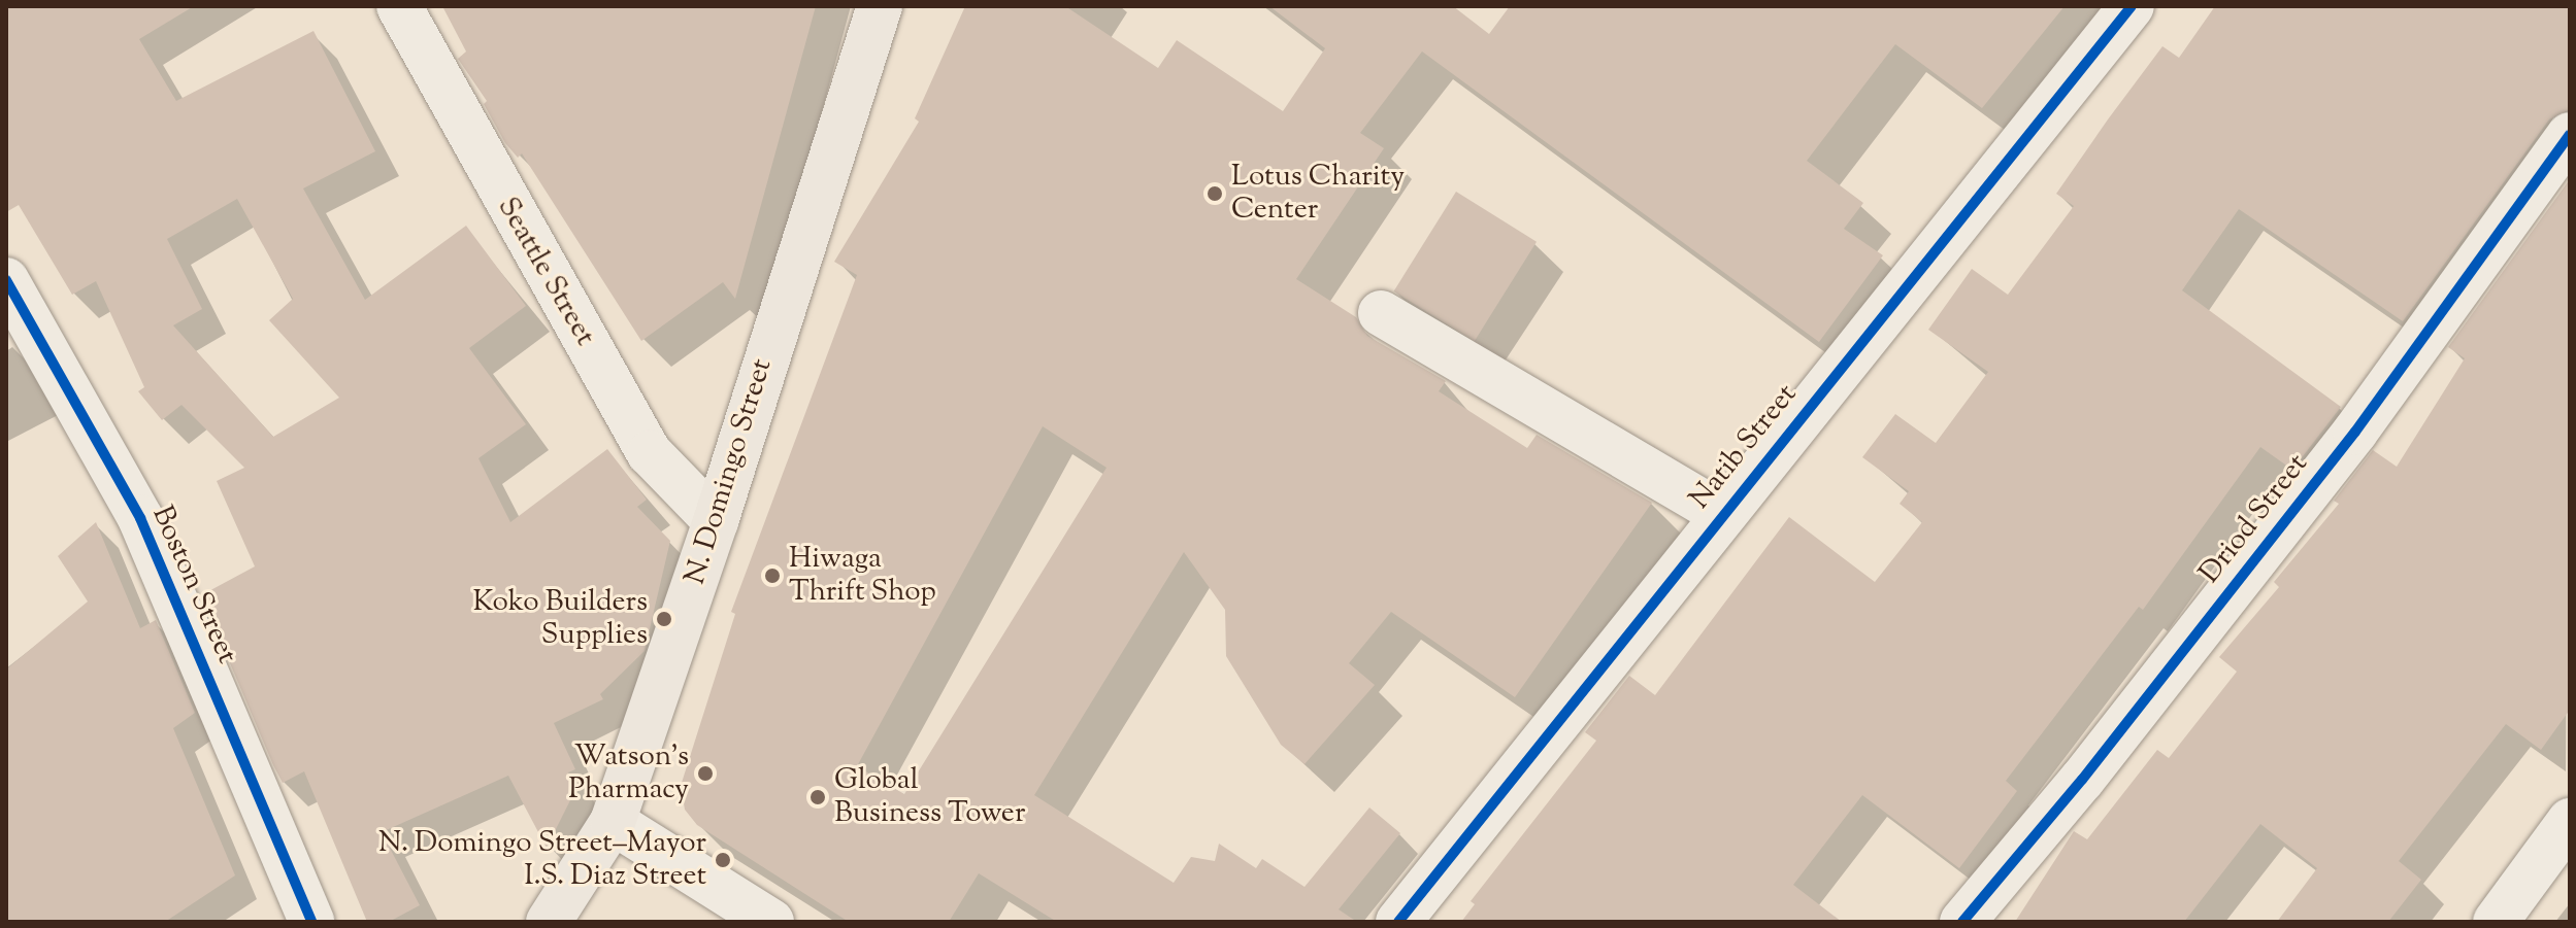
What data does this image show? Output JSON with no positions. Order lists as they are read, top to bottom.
{
  "streets": {
    "main road": ["N. Domingo Street"],
    "street": [
      "Seattle Street",
      "Natib Street",
      "Driod Street",
      "Boston Street"
    ]
  },
  "crossings": [
    ["Seattle Street", "N. Domingo Street"]
  ],
  "places": [
    "Lotus Charity Center",
    "Hiwaga Thrift Shop",
    "Koko Builders Supplies",
    "Watson's Pharmacy",
    "Global Business Tower",
    "N. Domingo Street–Mayor I.S. Diaz Street"
  ]
}
